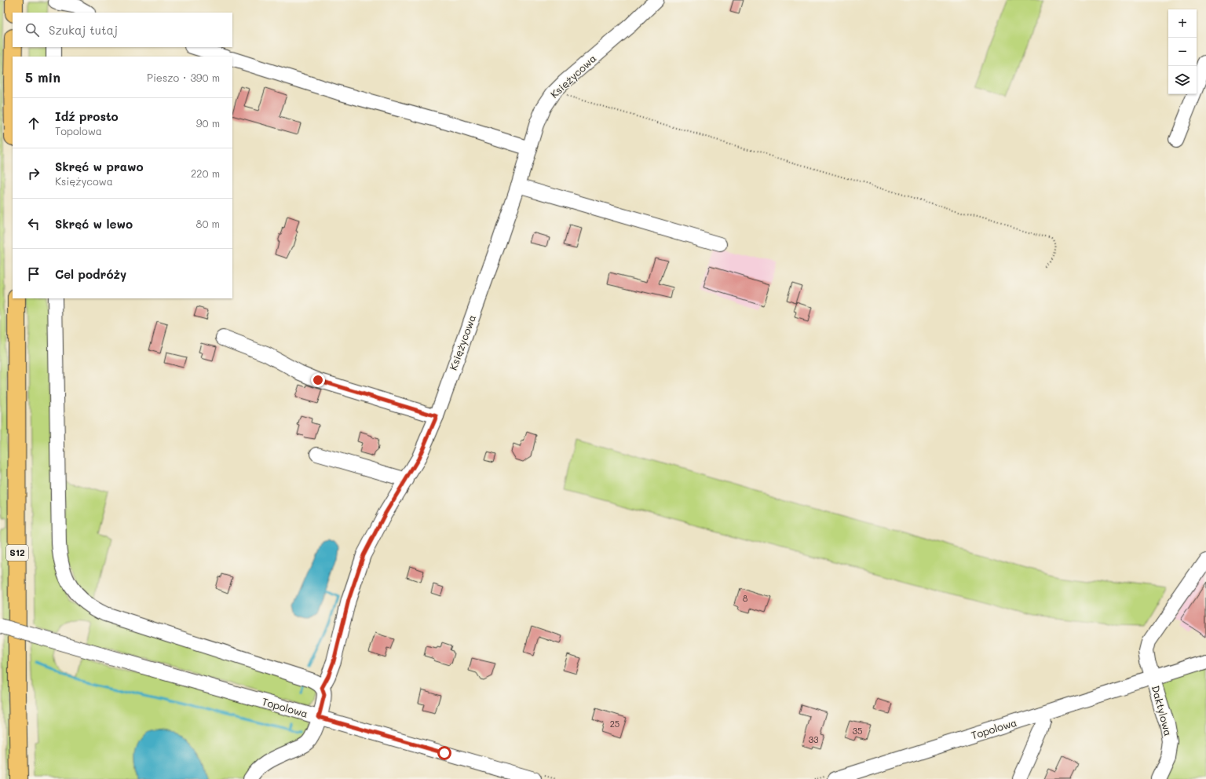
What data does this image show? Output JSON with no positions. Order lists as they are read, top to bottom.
{
  "streets": {
    "highway": ["S12"],
    "street": ["Księżycowa", "Topolowa", "Daktylowa"]
  },
  "crossings": [
    ["Księżycowa", "Topolowa"],
    ["Topolowa", "Daktylowa"]
  ],
  "house_numbers": [
    "8",
    "25",
    "35",
    "33"
  ],
  "page": {
    "map_buttons": ["+", "−"],
    "search": "Szukaj tutaj",
    "heading": ["5 min", "Pieszo · 390 m"],
    "list": [
      ["Idź prosto", "Topolowa", "90 m"],
      ["Skręć w prawo", "Księżycowa", "220 m"],
      ["Skręć w lewo", "80 m"],
      "Cel podróży"
    ]
  }
}
